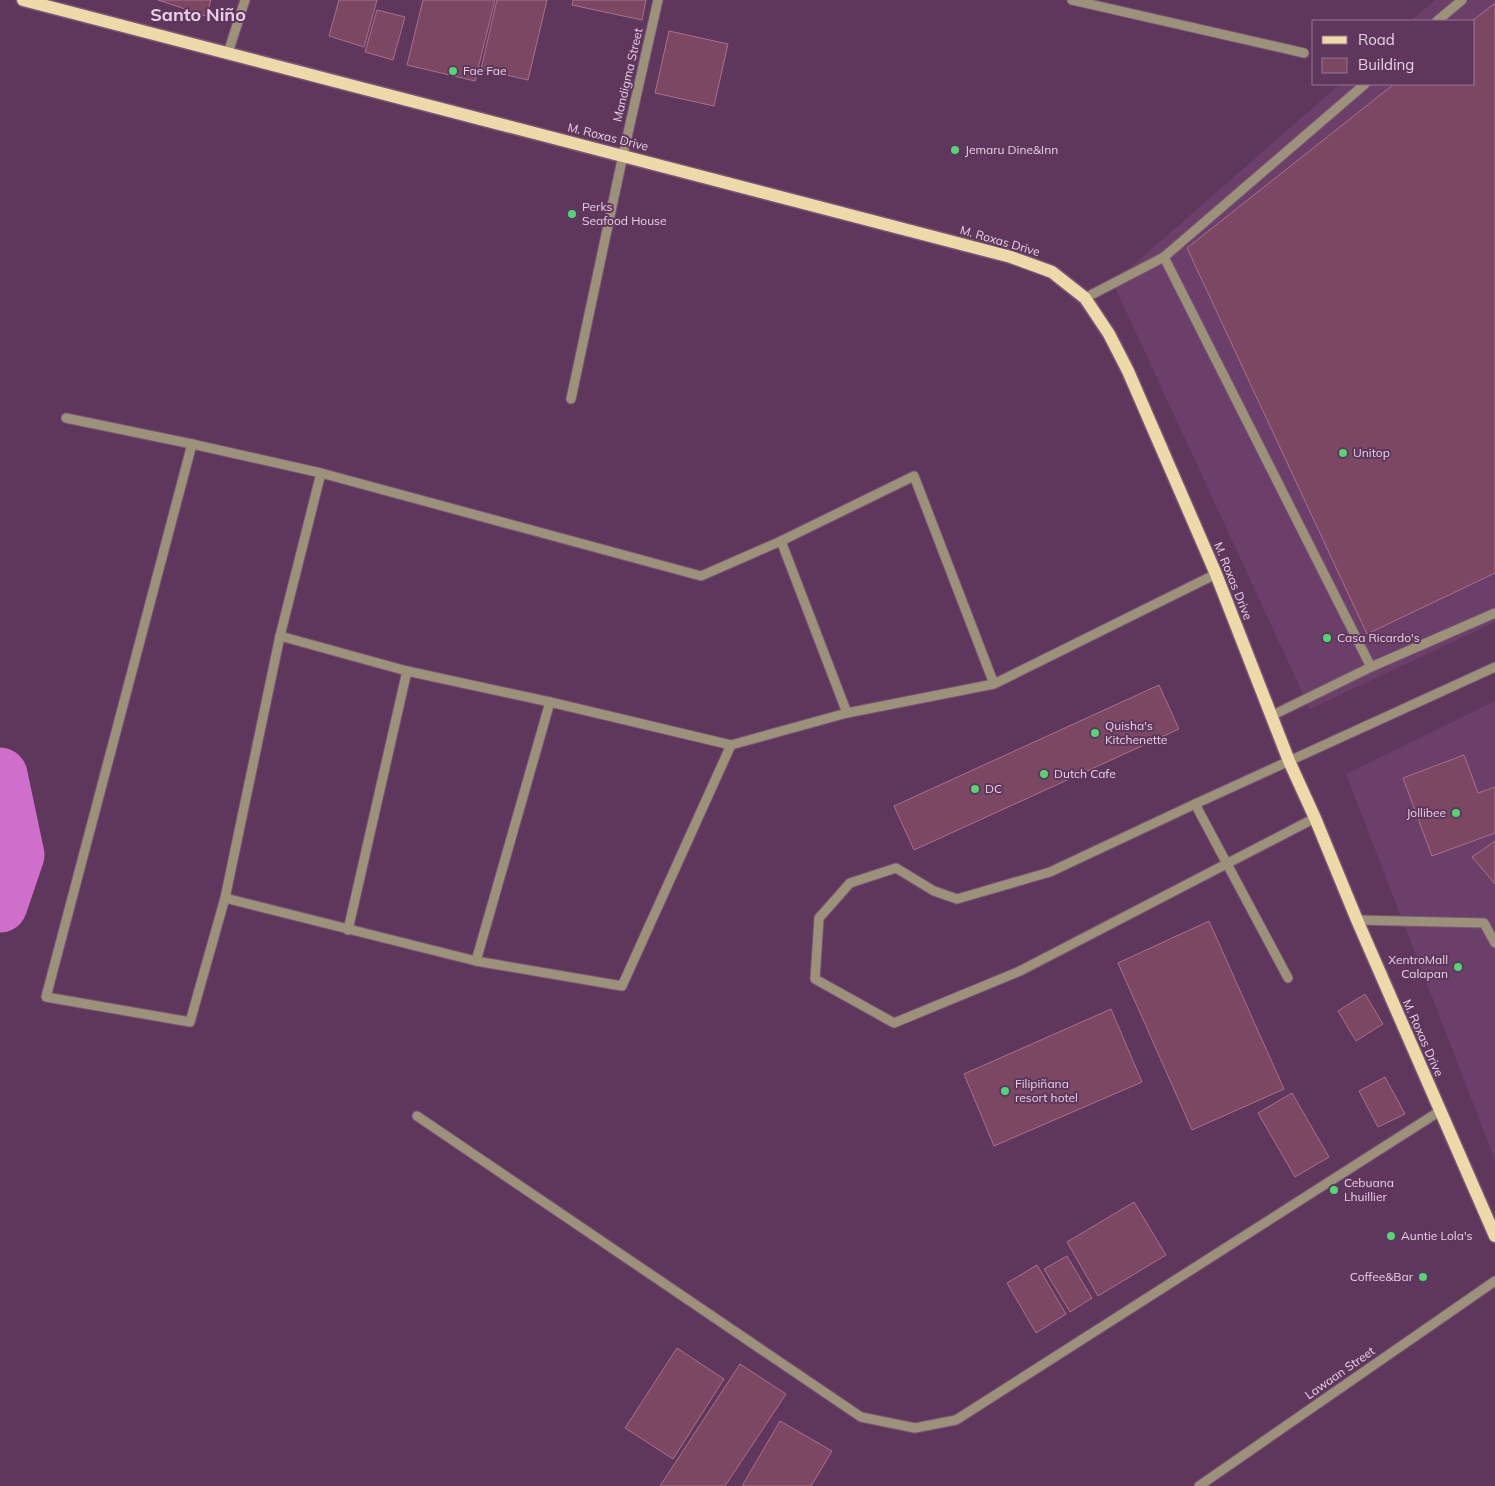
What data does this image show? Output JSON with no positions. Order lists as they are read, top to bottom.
{
  "streets": {
    "main road": ["M. Roxas Drive"],
    "street": ["Mandigma Street", "Lawaan Street"]
  },
  "crossings": [
    ["Mandigma Street", "M. Roxas Drive"]
  ],
  "districts": ["Santo Niño"],
  "places": [
    "Fae Fae",
    "Jemaru Dine&Inn",
    "Perks Seafood House",
    "Unitop",
    "Casa Ricardo's",
    "Quisha's Kitchenette",
    "Dutch Cafe",
    "DC",
    "Jollibee",
    "XentroMall Calapan",
    "Filipiñana resort hotel",
    "Cebuana Lhuillier",
    "Auntie Lola's",
    "Coffee&Bar"
  ],
  "legend": ["Road", "Building"]
}
